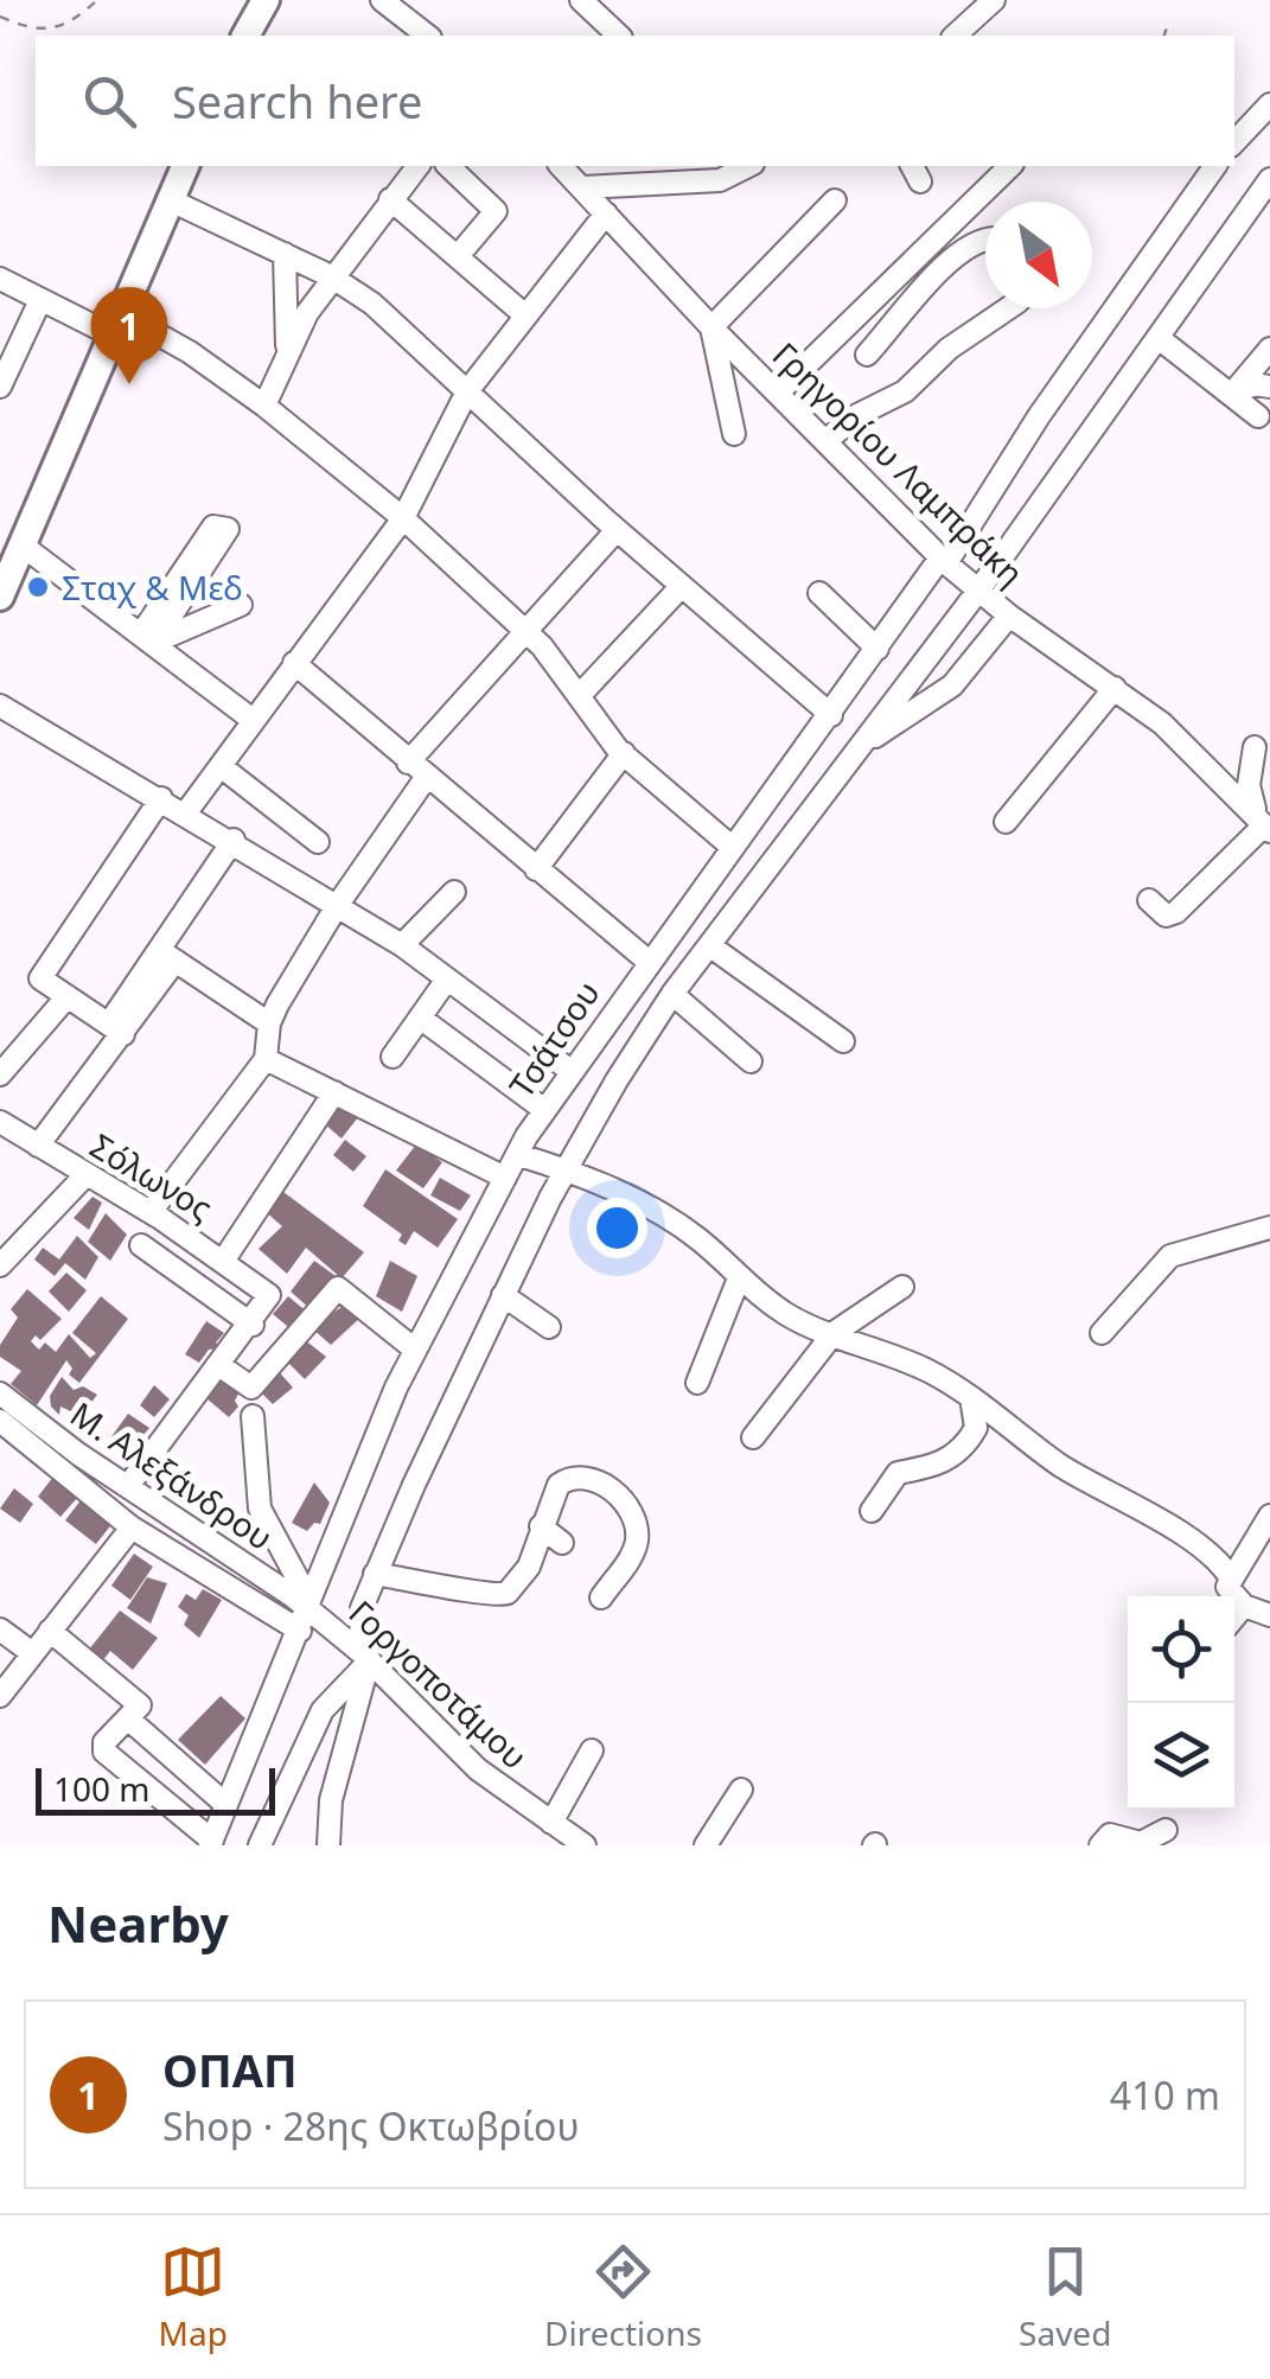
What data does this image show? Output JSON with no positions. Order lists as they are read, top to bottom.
{
  "streets": {
    "street": [
      "Γρηγορίου Λαμπράκη",
      "Τσάτσου",
      "Σόλωνος",
      "Μ. Αλεξάνδρου",
      "Γοργοποτάμου"
    ]
  },
  "crossings": [
    ["Γρηγορίου Λαμπράκη", "Τσάτσου"],
    ["Τσάτσου", "Μ. Αλεξάνδρου"],
    ["Τσάτσου", "Γοργοποτάμου"],
    ["Μ. Αλεξάνδρου", "Γοργοποτάμου"]
  ],
  "places": ["Σταχ & Μεδ"],
  "scale_bar": "100 m",
  "north": "bottom right",
  "page": {
    "search": "Search here",
    "pins": "1",
    "scale": "100 m",
    "heading": "Nearby",
    "list": [
      {
        "mark": "1",
        "name": "ΟΠΑΠ",
        "note": "Shop · 28ης Οκτωβρίου",
        "value": "410 m"
      }
    ],
    "nav": ["Map", "Directions", "Saved"]
  }
}
